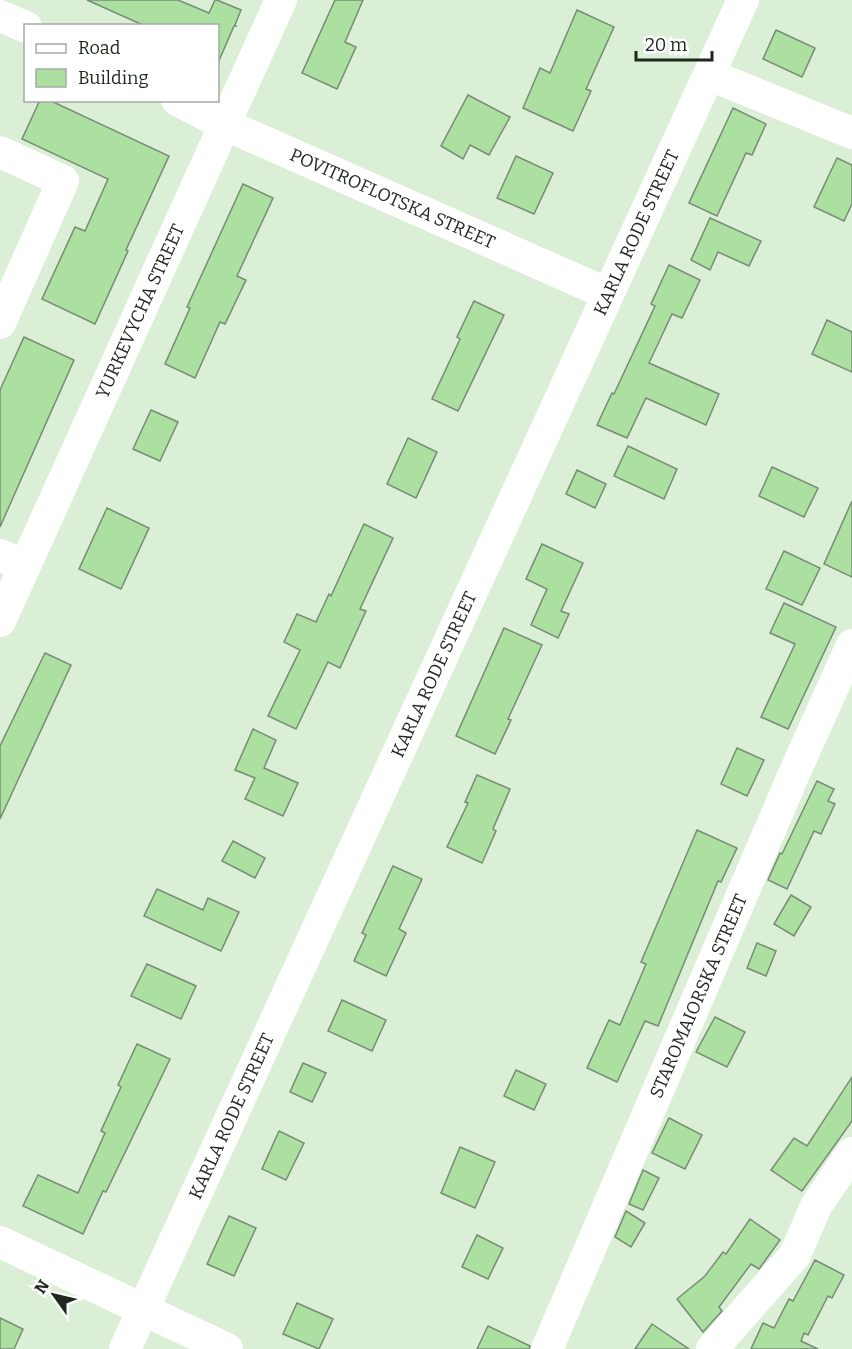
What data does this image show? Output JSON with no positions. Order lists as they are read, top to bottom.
{
  "streets": {
    "street": [
      "POVITROFLOTSKA STREET",
      "KARLA RODE STREET",
      "YURKEVYCHA STREET",
      "STAROMAIORSKA STREET"
    ]
  },
  "crossings": [
    ["POVITROFLOTSKA STREET", "KARLA RODE STREET"],
    ["POVITROFLOTSKA STREET", "YURKEVYCHA STREET"]
  ],
  "legend": ["Road", "Building"],
  "scale_bar": "20 m",
  "north": "top left"
}
